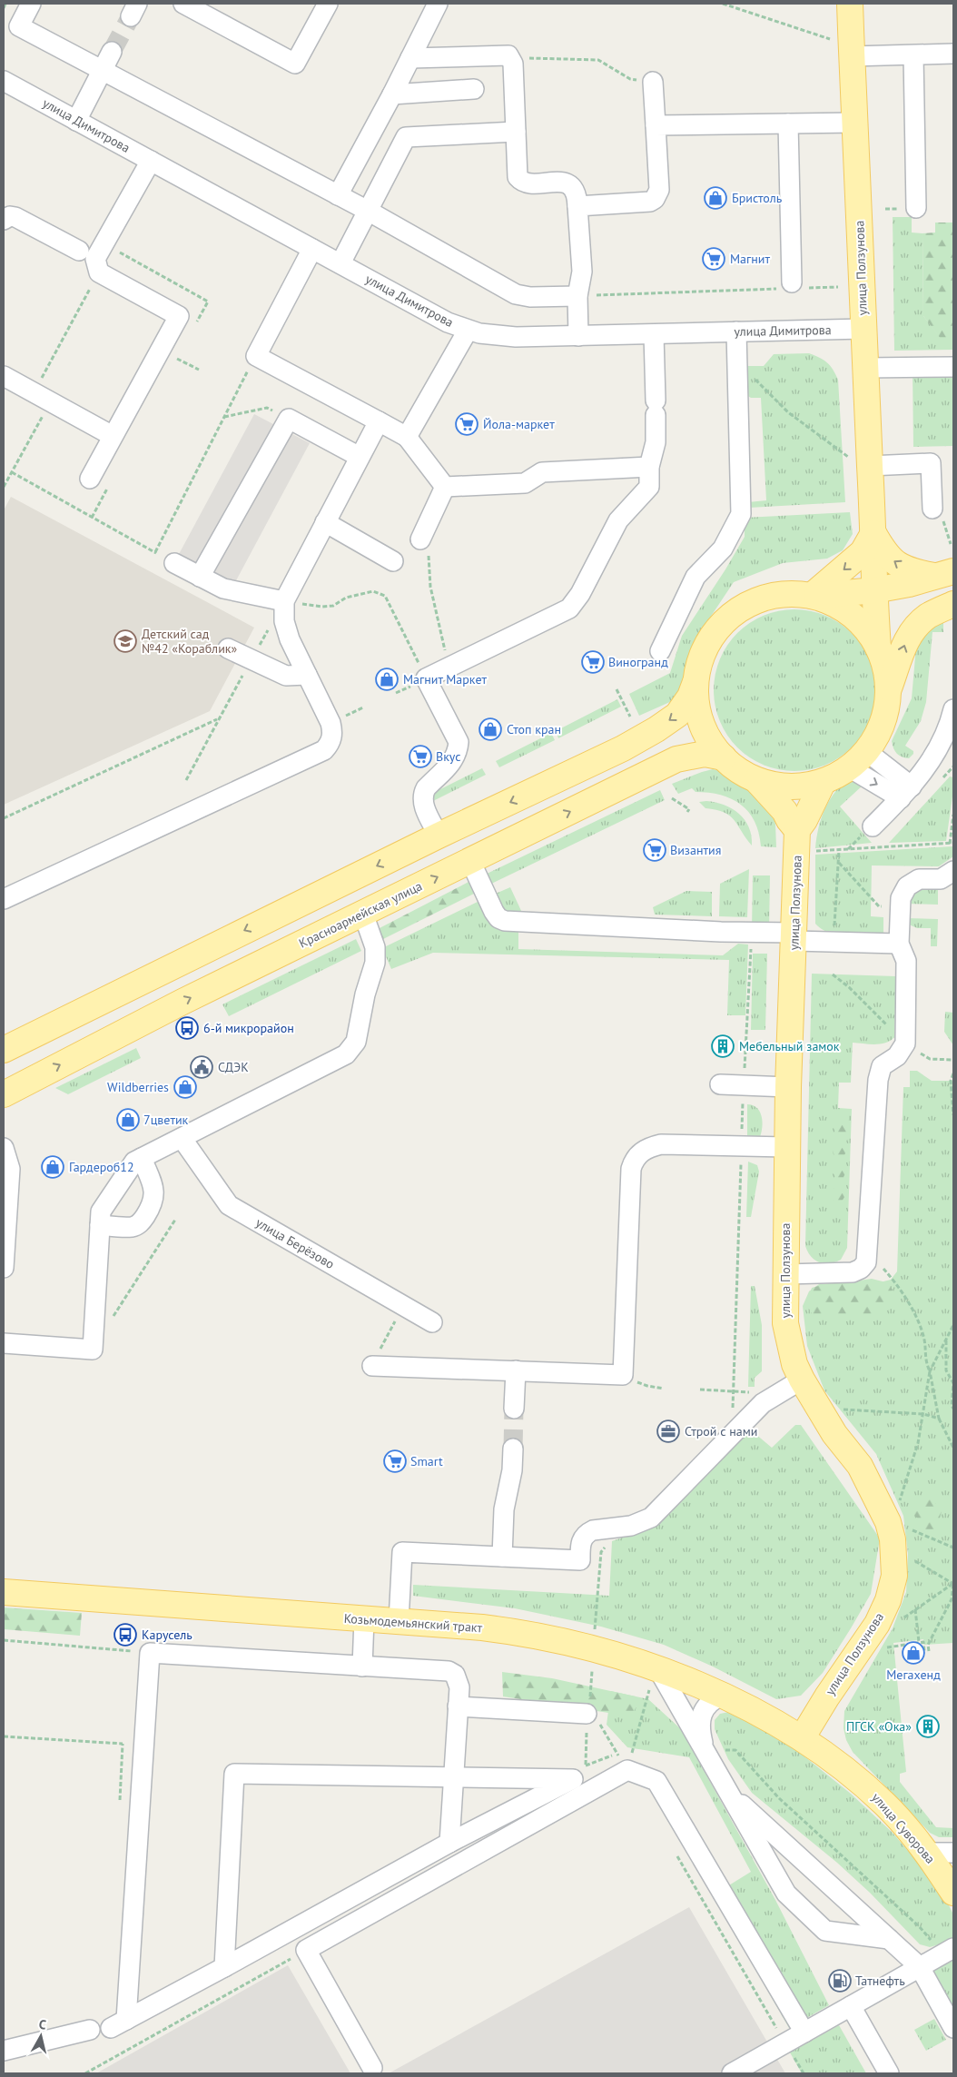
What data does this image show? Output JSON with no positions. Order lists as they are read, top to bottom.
{
  "streets": {
    "main road": [
      "улица Ползунова",
      "Красноармейская улица",
      "Козьмодемьянский тракт",
      "улица Суворова"
    ],
    "street": ["улица Димитрова", "улица Берёзово"]
  },
  "crossings": [
    ["улица Димитрова", "улица Ползунова"],
    ["улица Ползунова", "Козьмодемьянский тракт"],
    ["улица Ползунова", "улица Суворова"],
    ["Козьмодемьянский тракт", "улица Суворова"]
  ],
  "places": {
    "shop": [
      "Бристоль",
      "Магнит Маркет",
      "Стоп кран",
      "Wildberries",
      "7цветик",
      "Гардероб12",
      "Мегахенд"
    ],
    "supermarket": [
      "Магнит",
      "Йола-маркет",
      "Виногранд",
      "Вкус",
      "Византия",
      "Smart"
    ],
    "school or university": ["Детский сад №42 «Кораблик»"],
    "bus stop": ["6-й микрорайон", "Карусель"],
    "building": ["Мебельный замок", "ПГСК «Ока»"],
    "public building": ["СДЭК"],
    "office": ["Строй с нами"],
    "fuel station": ["Татнефть"]
  },
  "north": "top"
}
